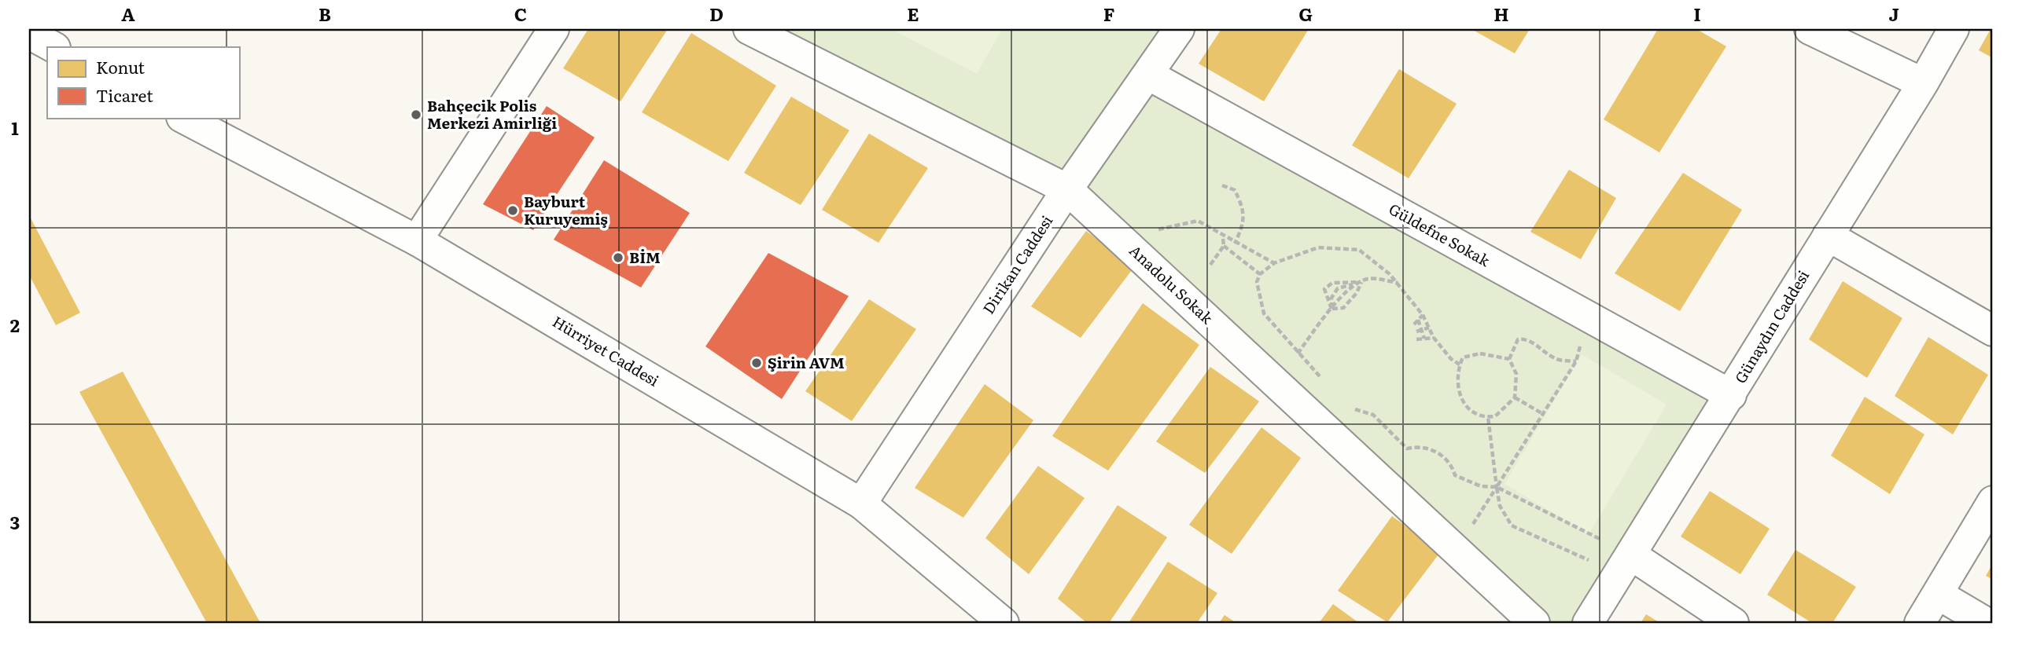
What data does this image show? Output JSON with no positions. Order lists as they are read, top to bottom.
{
  "streets": {
    "street": [
      "Güldefne Sokak",
      "Dirikan Caddesi",
      "Anadolu Sokak",
      "Günaydın Caddesi",
      "Hürriyet Caddesi"
    ]
  },
  "crossings": [
    ["Güldefne Sokak", "Dirikan Caddesi"],
    ["Güldefne Sokak", "Günaydın Caddesi"],
    ["Dirikan Caddesi", "Anadolu Sokak"],
    ["Dirikan Caddesi", "Hürriyet Caddesi"]
  ],
  "places": [
    "Bahçecik Polis Merkezi Amirliği",
    "Bayburt Kuruyemiş",
    "BİM",
    "Şirin AVM"
  ],
  "legend": ["Konut", "Ticaret"],
  "grid": {
    "columns": [
      "A",
      "B",
      "C",
      "D",
      "E",
      "F",
      "G",
      "H",
      "I",
      "J"
    ],
    "rows": ["1", "2", "3"]
  }
}
